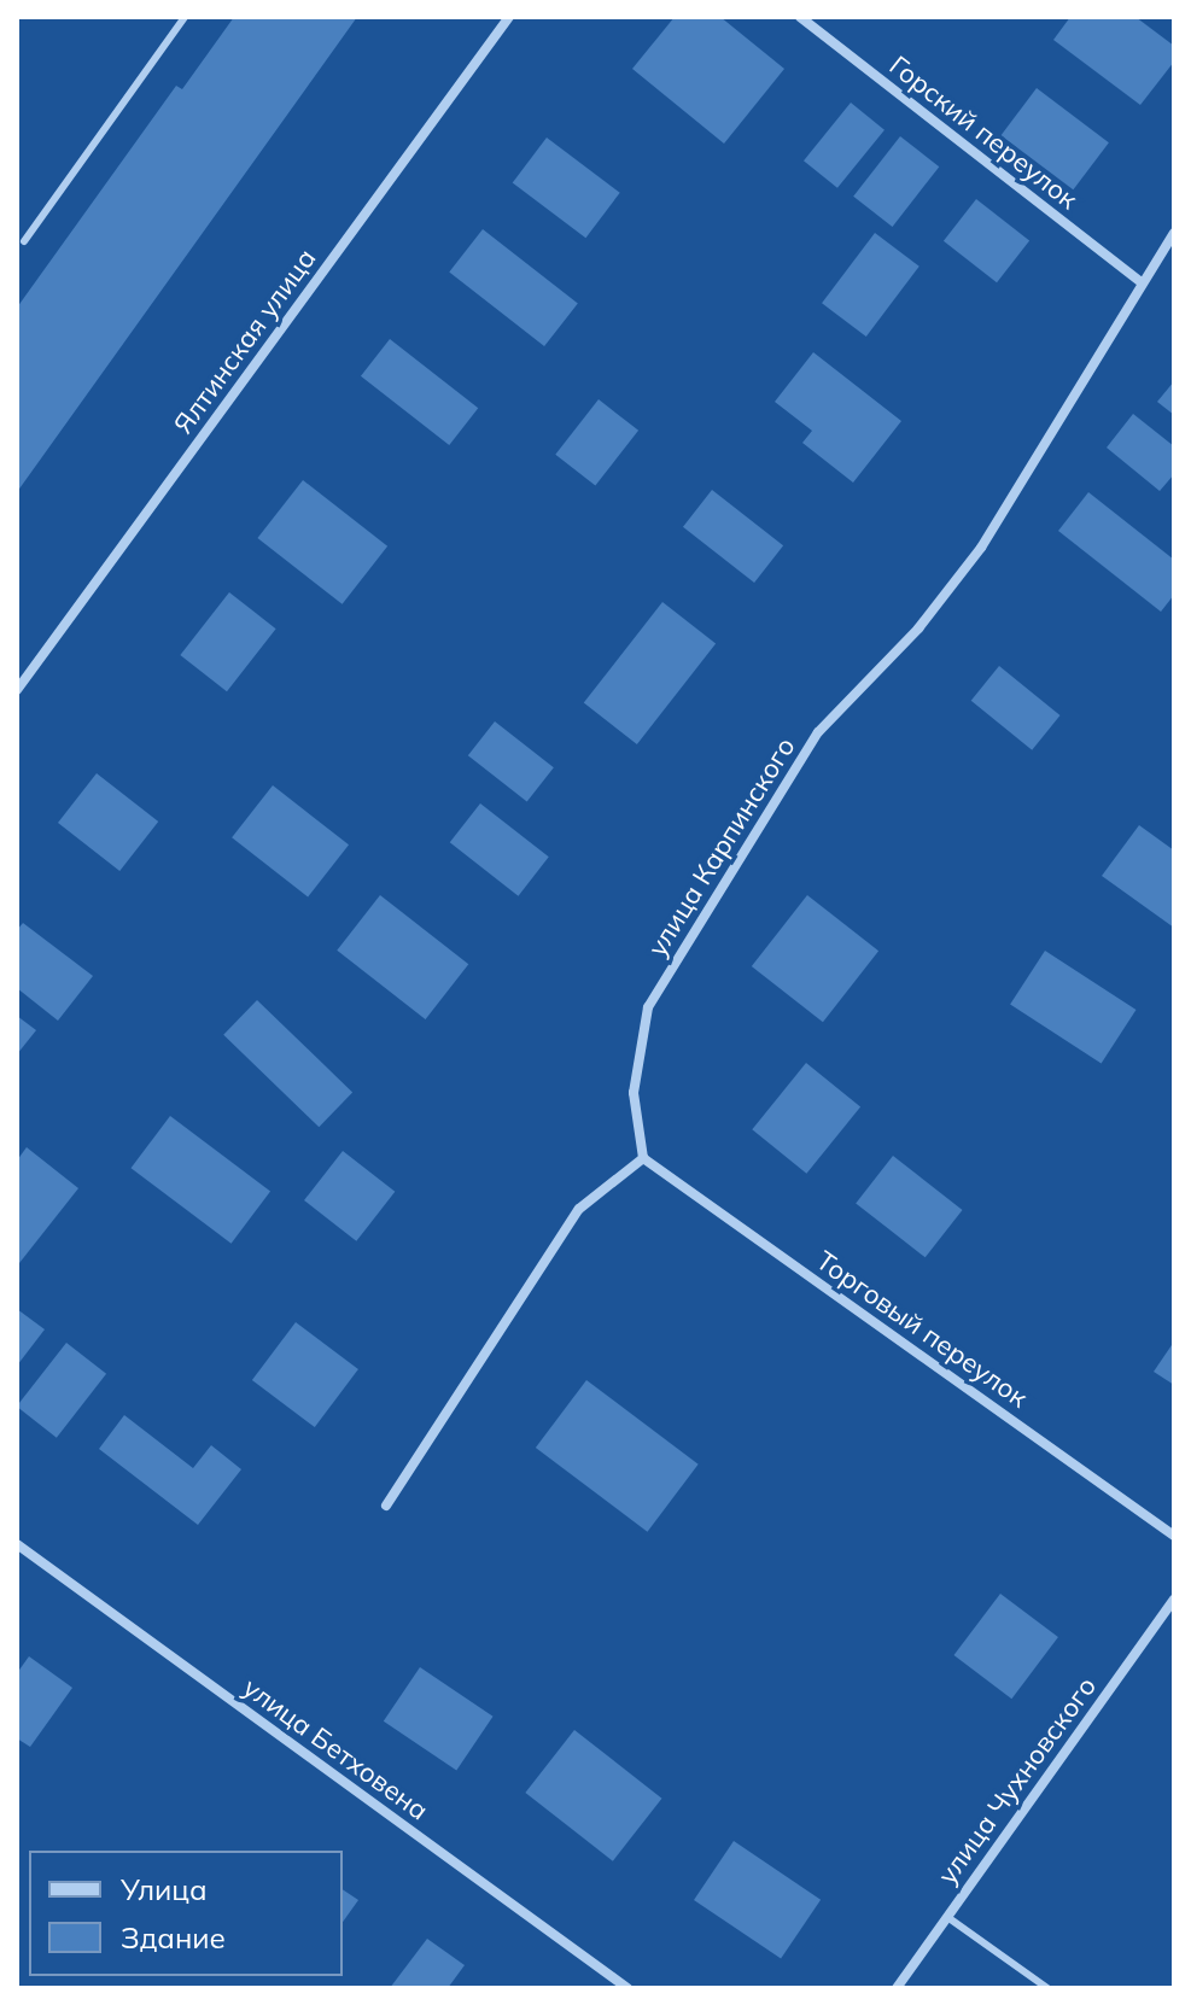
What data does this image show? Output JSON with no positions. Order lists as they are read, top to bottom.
{
  "streets": {
    "street": [
      "Горский переулок",
      "Ялтинская улица",
      "улица Карпинского",
      "Торговый переулок",
      "улица Бетховена",
      "улица Чухновского"
    ]
  },
  "crossings": [
    ["Горский переулок", "улица Карпинского"],
    ["улица Карпинского", "Торговый переулок"]
  ],
  "legend": ["Улица", "Здание"]
}
